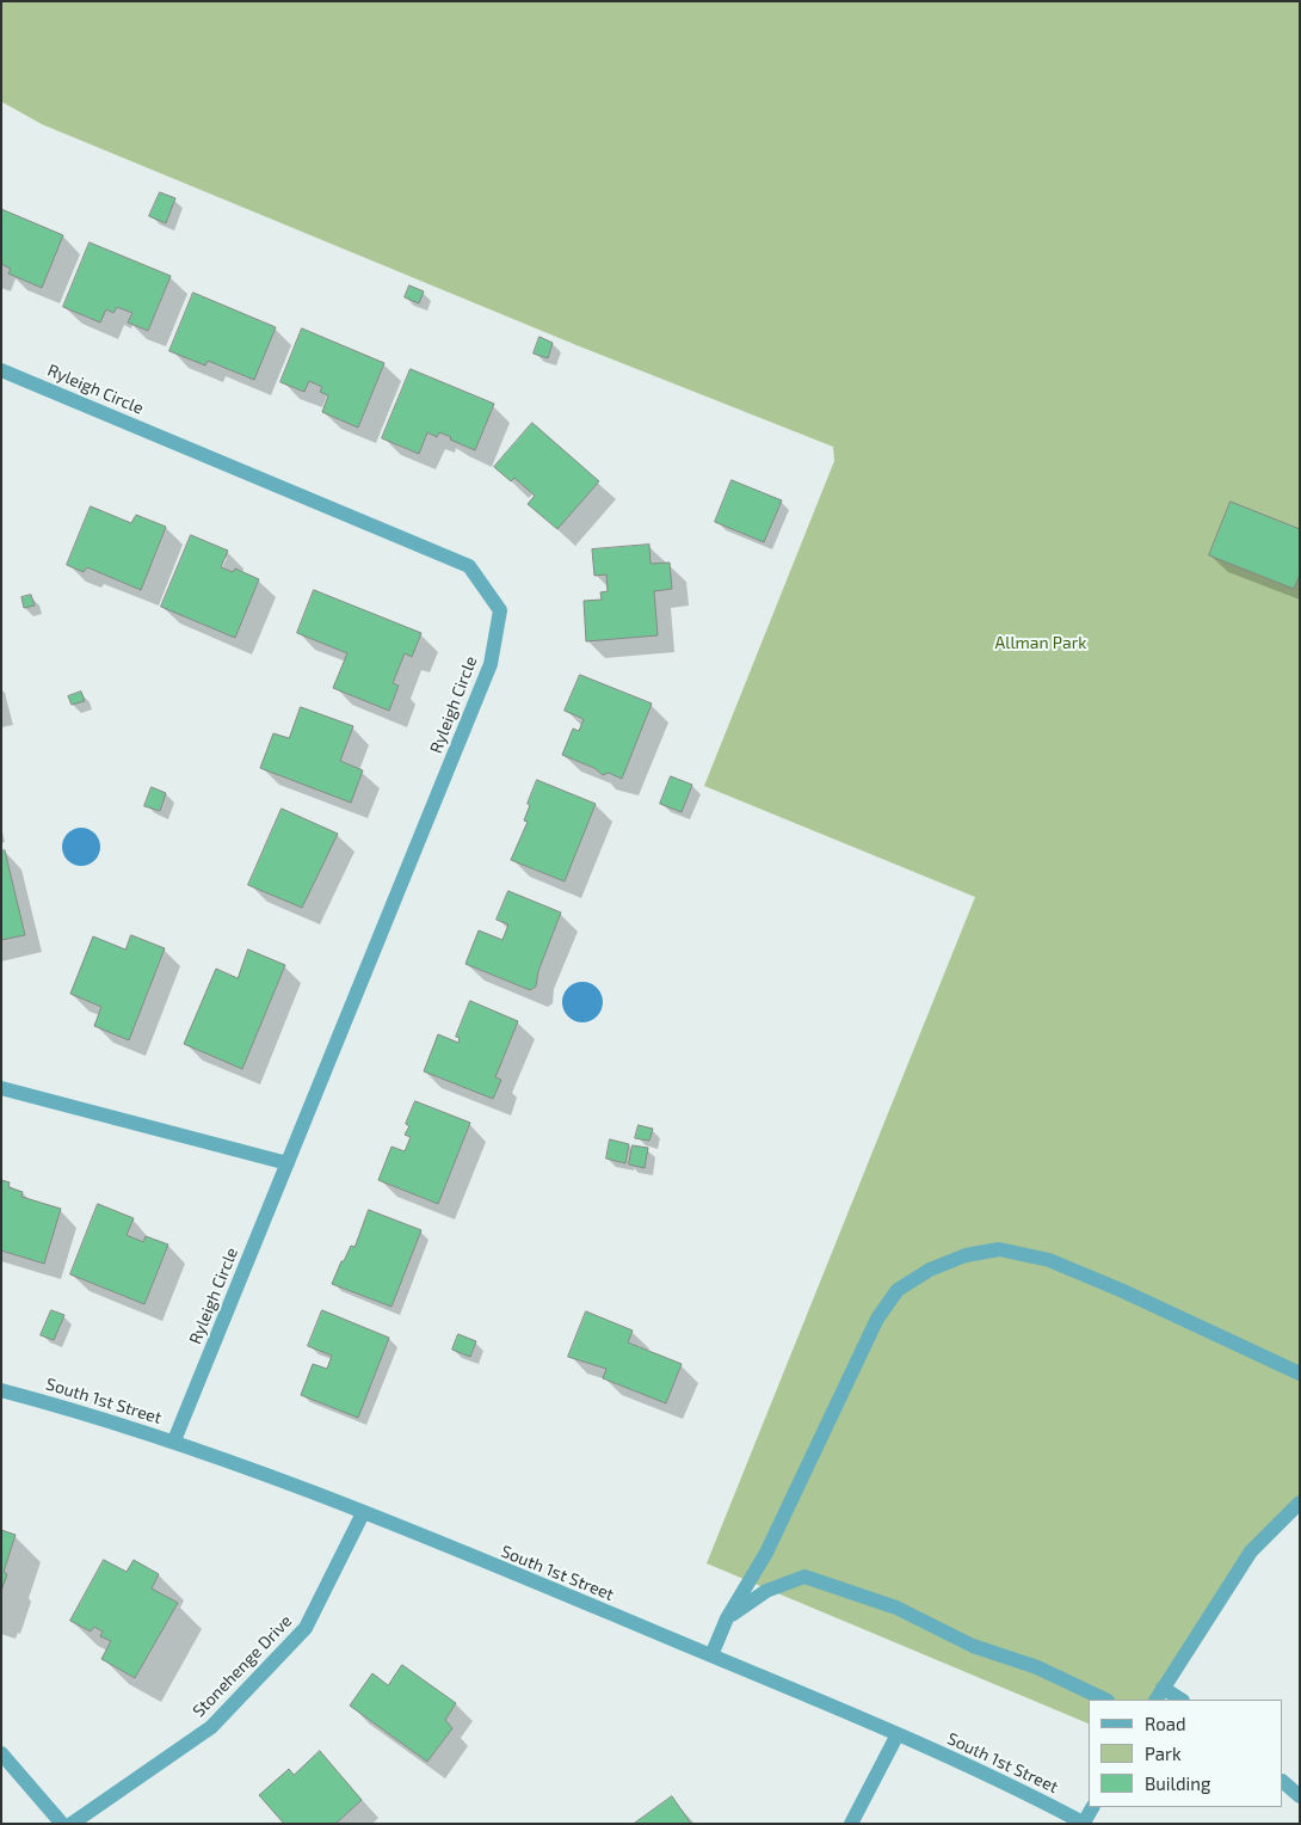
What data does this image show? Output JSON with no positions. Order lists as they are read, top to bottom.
{
  "streets": {
    "street": ["Ryleigh Circle", "South 1st Street", "Stonehenge Drive"]
  },
  "crossings": [
    ["Ryleigh Circle", "South 1st Street"],
    ["South 1st Street", "Stonehenge Drive"]
  ],
  "parks": ["Allman Park"],
  "legend": ["Road", "Park", "Building"]
}
